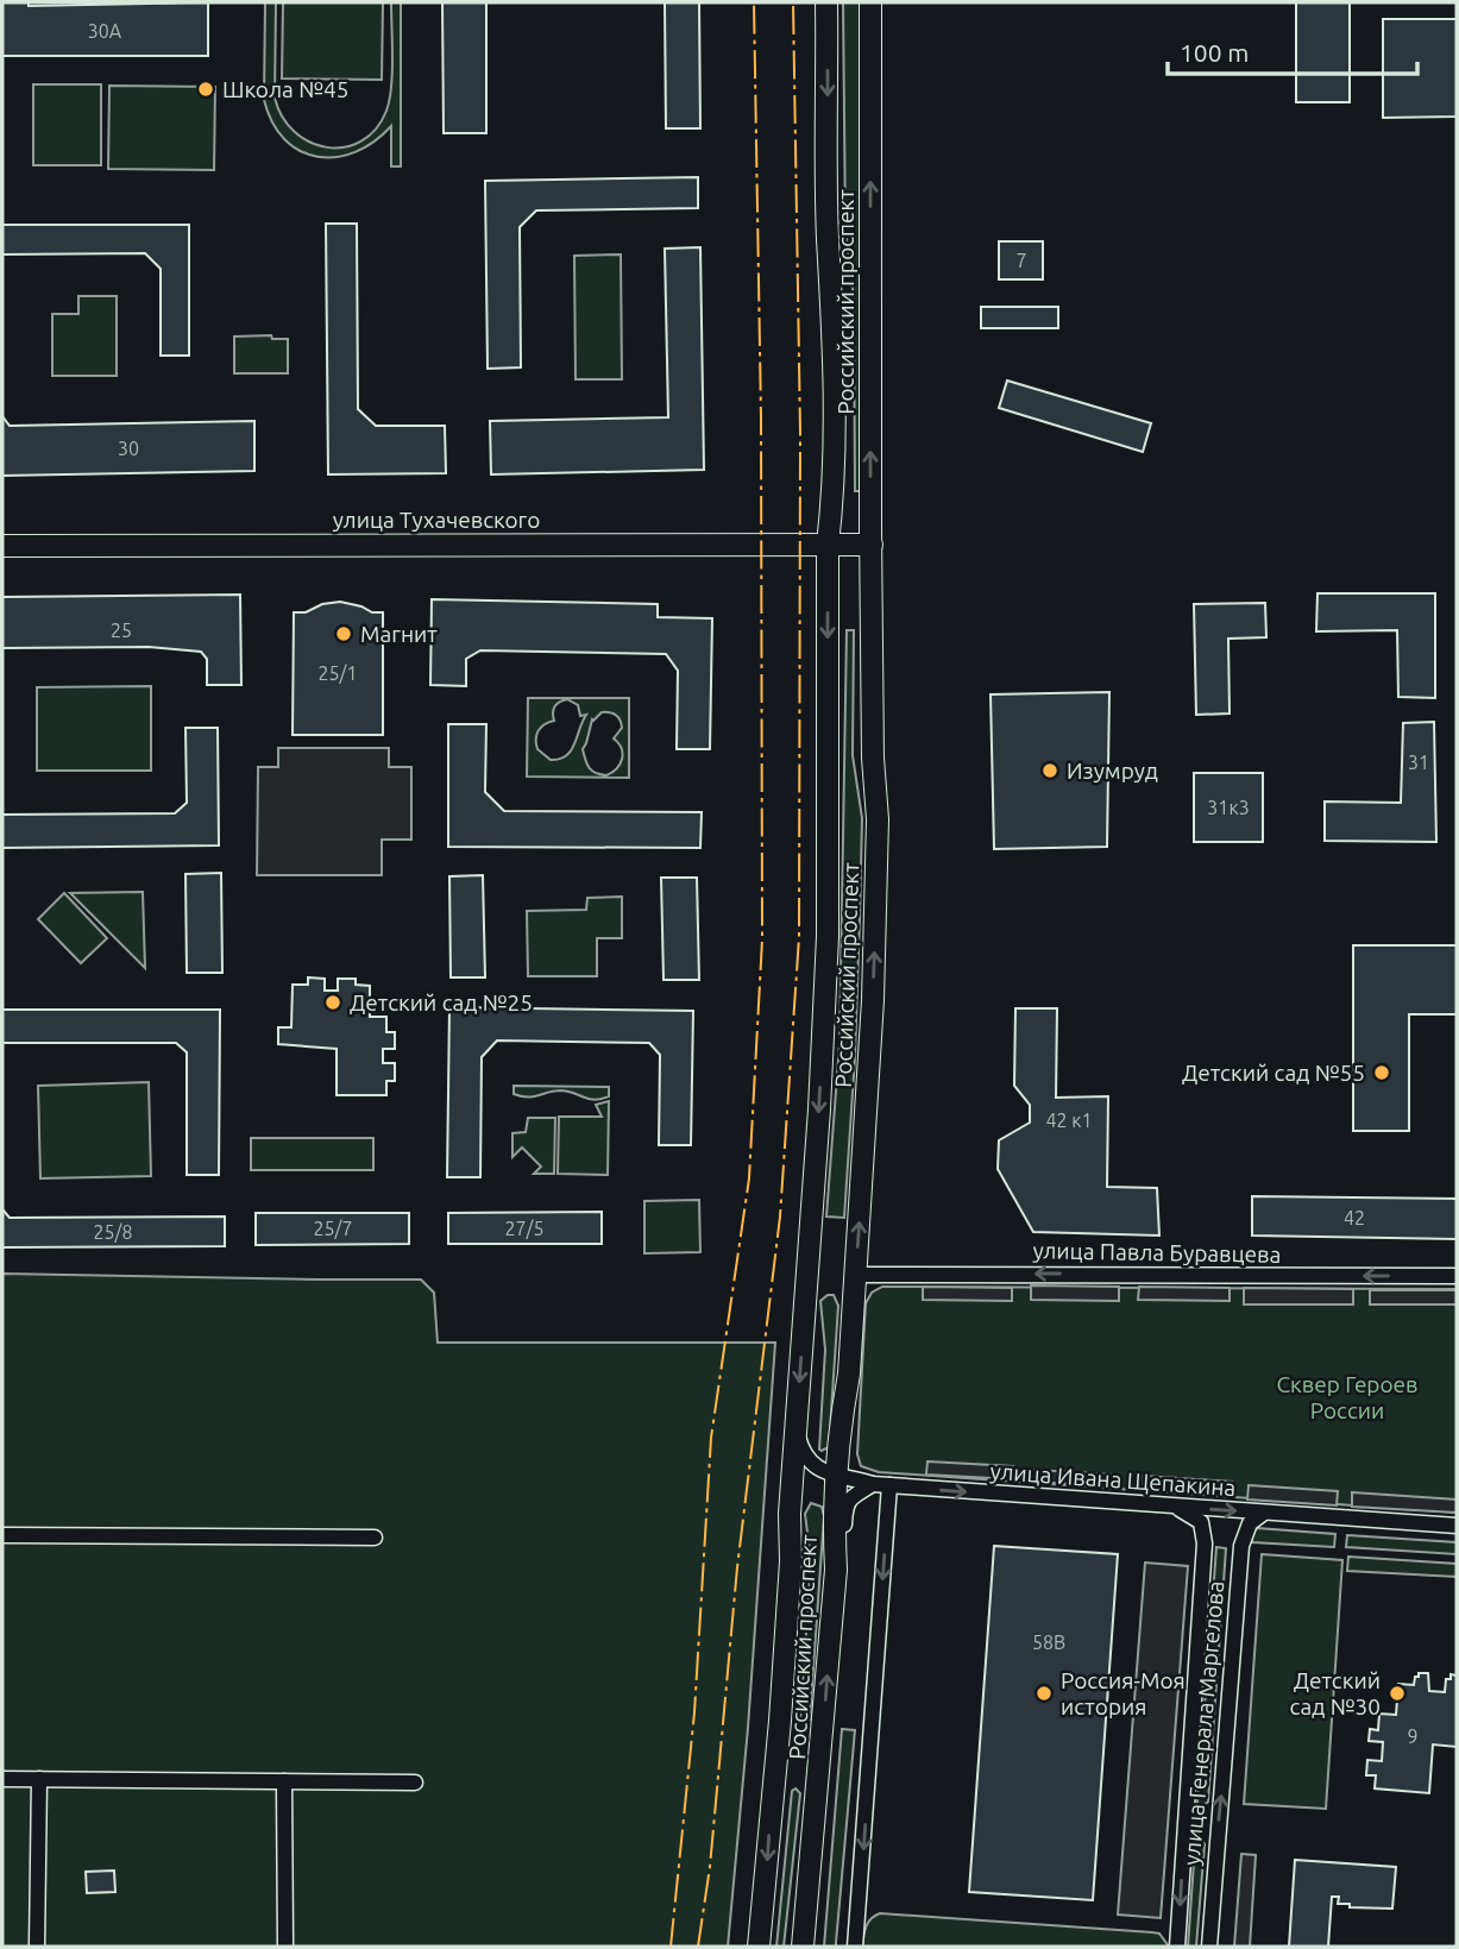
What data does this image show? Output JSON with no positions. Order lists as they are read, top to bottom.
{
  "streets": {
    "main road": ["Российский проспект", "улица Тухачевского"],
    "street": ["улица Павла Буравцева", "улица Ивана Щепакина", "улица Генерала Маргелова"]
  },
  "crossings": [
    ["Российский проспект", "улица Тухачевского"],
    ["Российский проспект", "улица Павла Буравцева"],
    ["Российский проспект", "улица Ивана Щепакина"],
    ["улица Ивана Щепакина", "улица Генерала Маргелова"]
  ],
  "one_way": ["улица Павла Буравцева", "улица Ивана Щепакина"],
  "parks": ["Сквер Героев России"],
  "places": [
    "Школа №45",
    "Магнит",
    "Изумруд",
    "Детский сад №25",
    "Детский сад №55",
    "Россия-Моя история",
    "Детский сад №30"
  ],
  "house_numbers": [
    "30А",
    "7",
    "30",
    "25",
    "25/1",
    "31",
    "31к3",
    "42 к1",
    "42",
    "25/7",
    "27/5",
    "25/8",
    "58В",
    "9"
  ],
  "scale_bar": "100 m"
}
